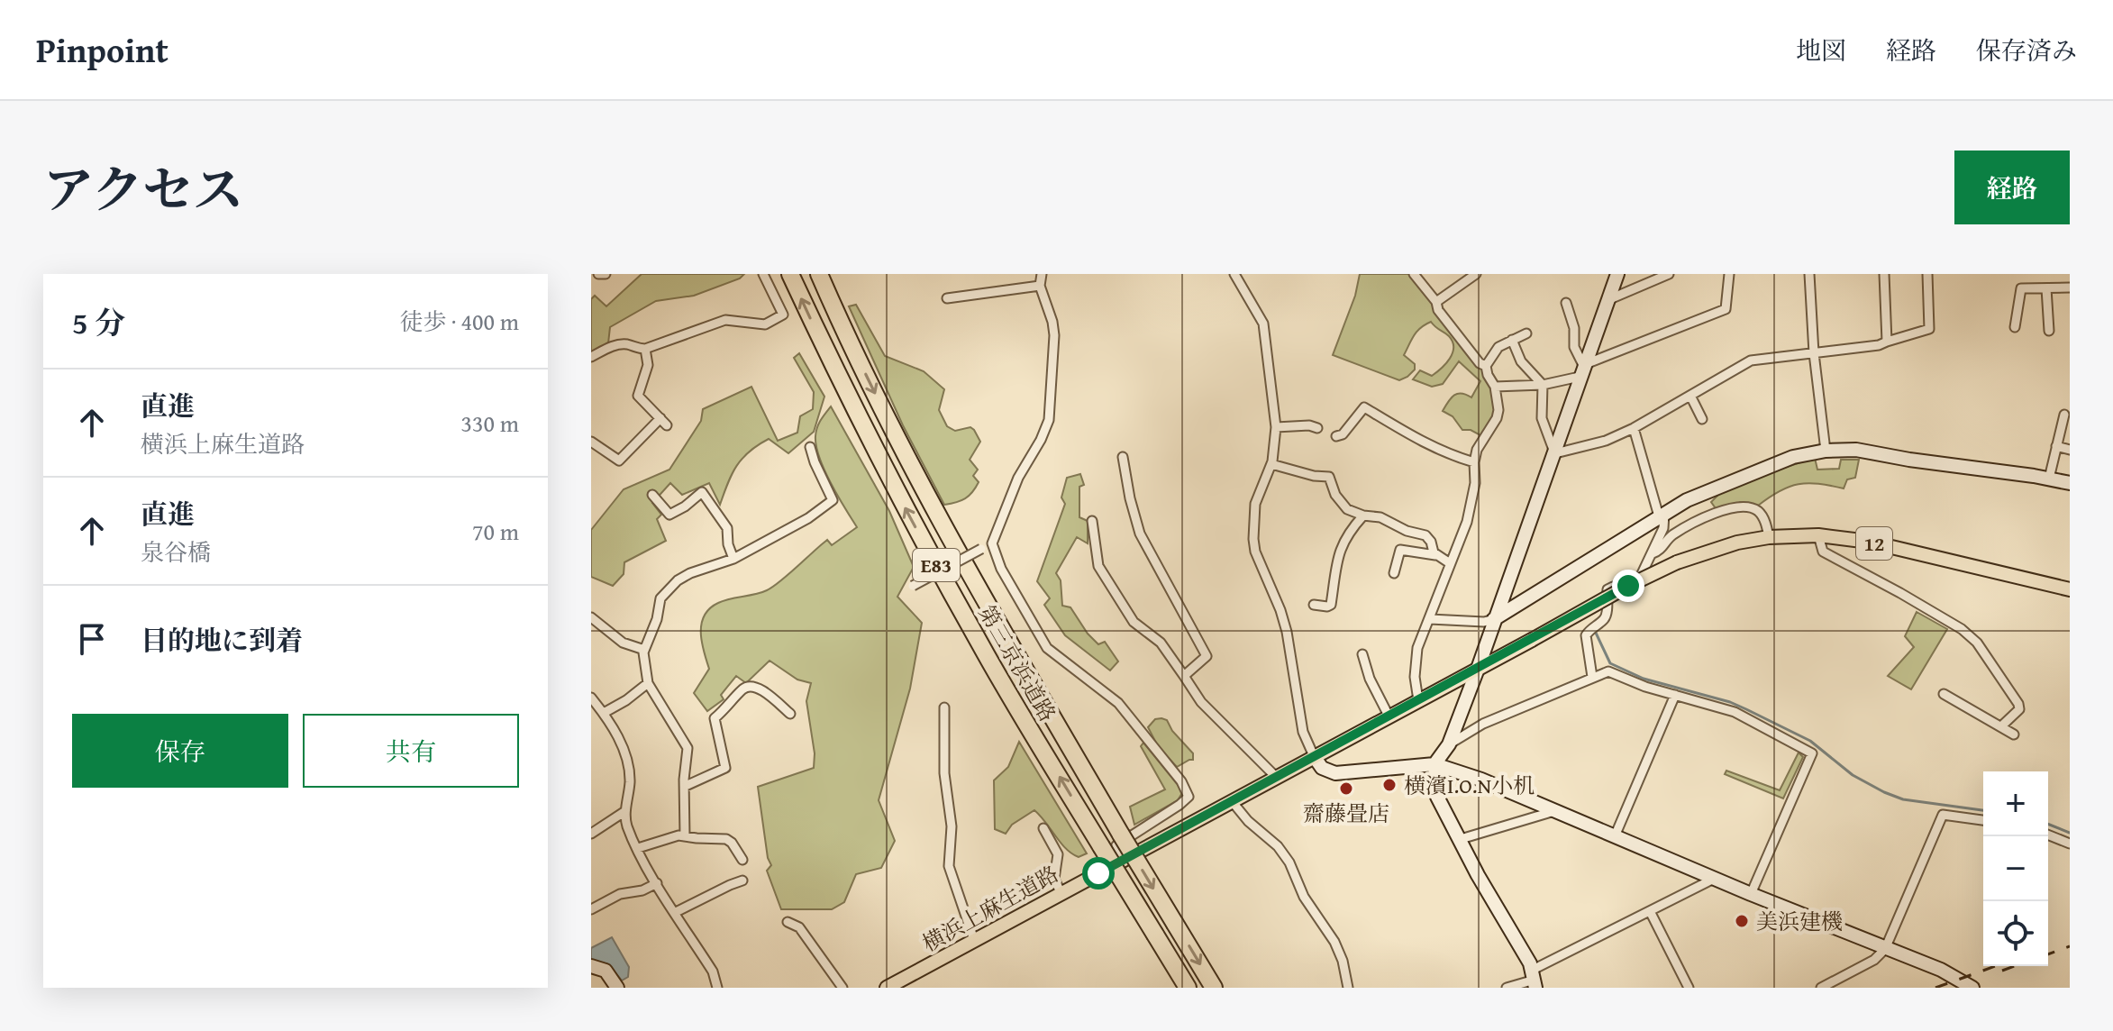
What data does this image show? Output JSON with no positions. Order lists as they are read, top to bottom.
{
  "streets": {
    "highway": ["E83", "第三京浜道路"],
    "main road": ["12", "横浜上麻生道路"]
  },
  "crossings": [
    ["12", "横浜上麻生道路"]
  ],
  "places": ["横濱I.O.N小机", "齋藤畳店", "美浜建機"],
  "page": {
    "header": "Pinpoint",
    "nav": ["地図", "経路", "保存済み"],
    "title": "アクセス",
    "buttons": [
      "経路",
      ["保存", "共有"]
    ],
    "heading": ["5 分", "徒歩 · 400 m"],
    "list": [
      ["直進", "横浜上麻生道路", "330 m"],
      ["直進", "泉谷橋", "70 m"],
      "目的地に到着"
    ],
    "map_buttons": ["+", "−"]
  }
}
